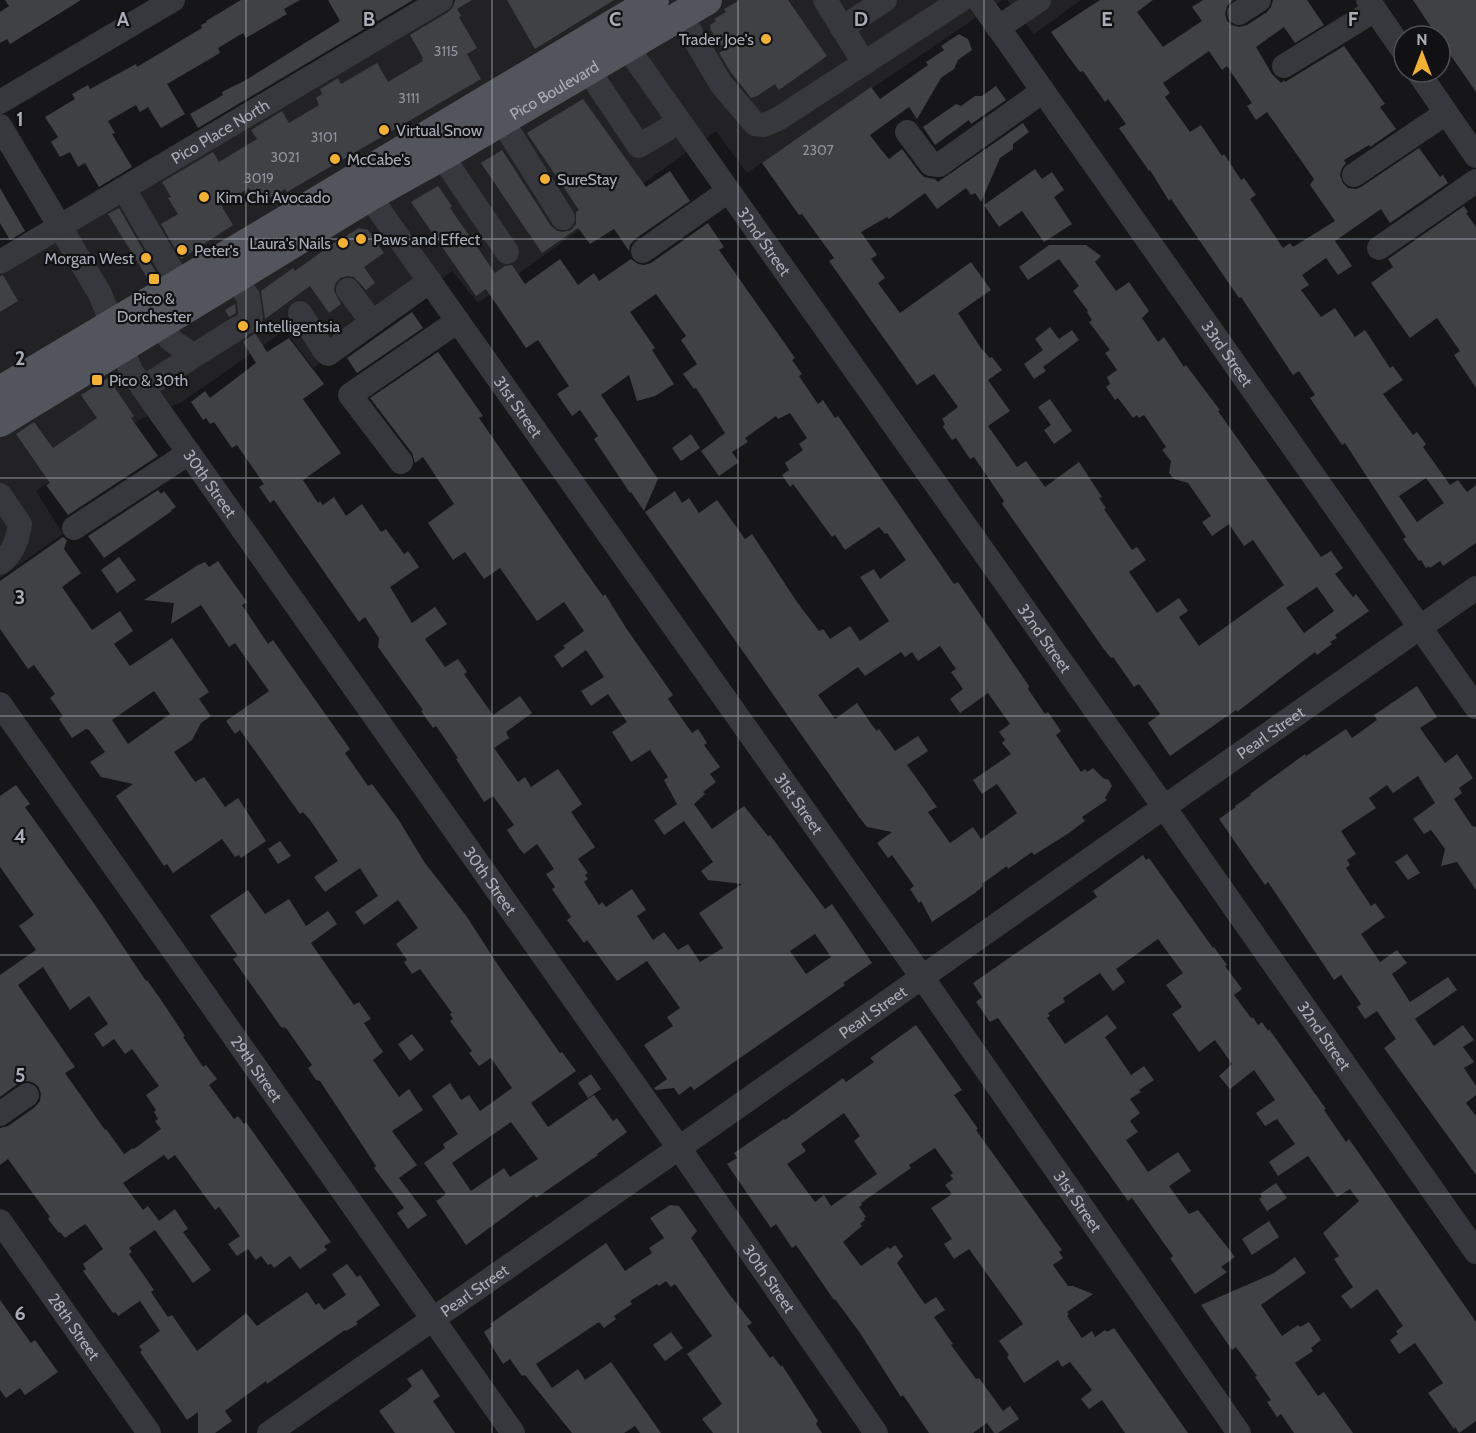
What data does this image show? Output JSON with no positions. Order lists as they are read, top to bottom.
{
  "streets": {
    "main road": ["Pico Boulevard"],
    "street": [
      "Pico Place North",
      "32nd Street",
      "33rd Street",
      "31st Street",
      "30th Street",
      "Pearl Street",
      "29th Street",
      "28th Street"
    ]
  },
  "crossings": [
    ["Pico Boulevard", "32nd Street"],
    ["Pico Boulevard", "31st Street"],
    ["Pico Boulevard", "30th Street"],
    ["Pico Place North", "30th Street"],
    ["32nd Street", "Pearl Street"],
    ["33rd Street", "Pearl Street"],
    ["31st Street", "Pearl Street"],
    ["30th Street", "Pearl Street"],
    ["Pearl Street", "29th Street"]
  ],
  "places": {
    "other": [
      "Trader Joe's",
      "Virtual Snow",
      "McCabe's",
      "SureStay",
      "Kim Chi Avocado",
      "Paws and Effect",
      "Laura's Nails",
      "Peter's",
      "Morgan West",
      "Intelligentsia"
    ],
    "transit": ["Pico & Dorchester", "Pico & 30th"]
  },
  "house_numbers": [
    "3115",
    "3111",
    "3101",
    "2307",
    "3021",
    "3019"
  ],
  "north": "top",
  "grid": {
    "columns": [
      "A",
      "B",
      "C",
      "D",
      "E",
      "F"
    ],
    "rows": [
      "1",
      "2",
      "3",
      "4",
      "5",
      "6"
    ]
  }
}
